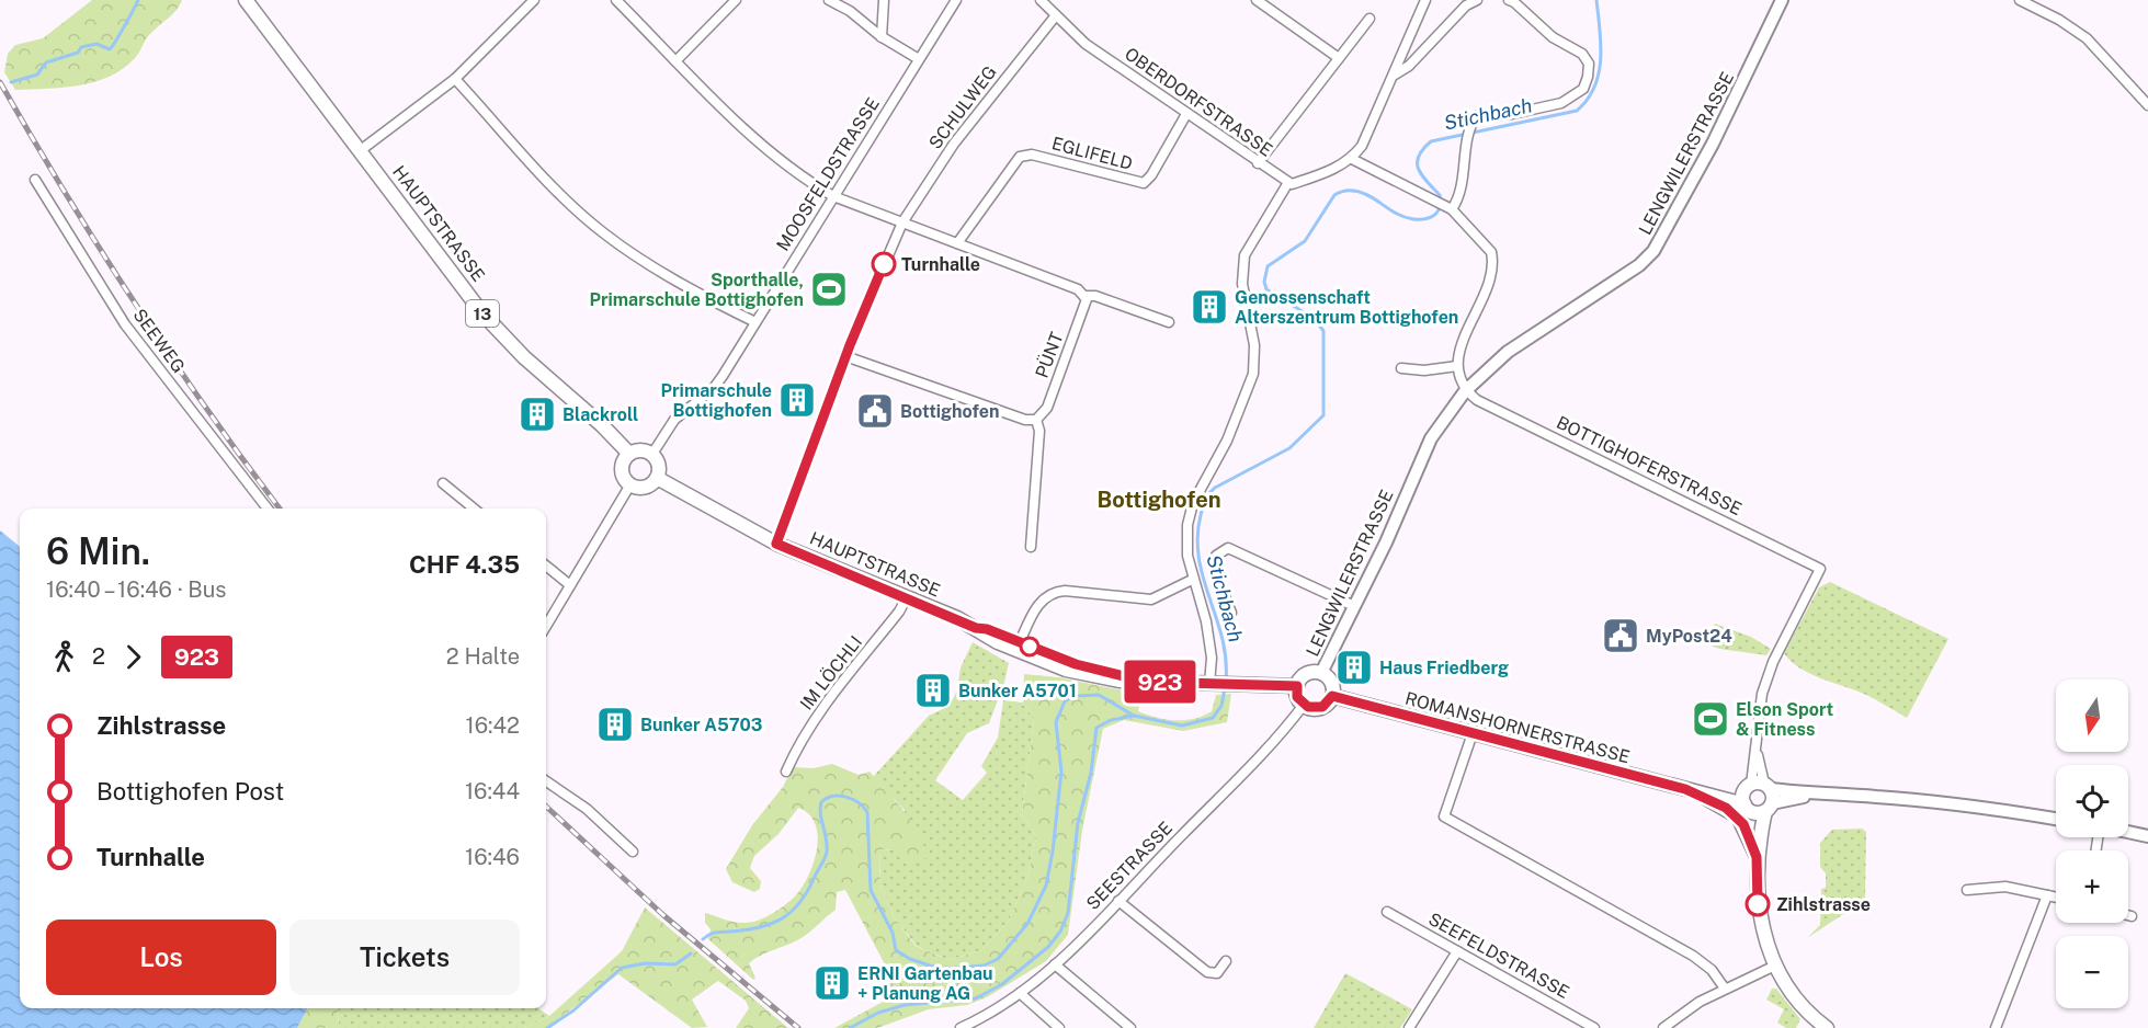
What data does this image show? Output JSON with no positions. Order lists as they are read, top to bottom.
{
  "streets": {
    "main road": ["HAUPTSTRASSE", "13", "ROMANSHORNERSTRASSE"],
    "street": [
      "OBERDORFSTRASSE",
      "SCHULWEG",
      "EGLIFELD",
      "LENGWILERSTRASSE",
      "MOOSFELDSTRASSE",
      "SEEWEG",
      "PÜNT",
      "BOTTIGHOFERSTRASSE",
      "IM LÖCHLI",
      "SEESTRASSE",
      "SEEFELDSTRASSE"
    ]
  },
  "crossings": [
    ["OBERDORFSTRASSE", "SCHULWEG"],
    ["OBERDORFSTRASSE", "EGLIFELD"],
    ["SCHULWEG", "HAUPTSTRASSE"],
    ["LENGWILERSTRASSE", "HAUPTSTRASSE"],
    ["LENGWILERSTRASSE", "BOTTIGHOFERSTRASSE"],
    ["LENGWILERSTRASSE", "ROMANSHORNERSTRASSE"],
    ["LENGWILERSTRASSE", "SEESTRASSE"],
    ["MOOSFELDSTRASSE", "HAUPTSTRASSE"],
    ["HAUPTSTRASSE", "IM LÖCHLI"],
    ["HAUPTSTRASSE", "ROMANSHORNERSTRASSE"],
    ["HAUPTSTRASSE", "SEESTRASSE"],
    ["BOTTIGHOFERSTRASSE", "ROMANSHORNERSTRASSE"],
    ["ROMANSHORNERSTRASSE", "SEESTRASSE"]
  ],
  "districts": ["Bottighofen"],
  "water": ["Stichbach"],
  "places": {
    "other": ["Turnhalle", "Zihlstrasse"],
    "sports": ["Sporthalle, Primarschule Bottighofen", "Elson Sport & Fitness"],
    "building": [
      "Genossenschaft Alterszentrum Bottighofen",
      "Primarschule Bottighofen",
      "Blackroll",
      "Haus Friedberg",
      "Bunker A5701",
      "Bunker A5703",
      "ERNI Gartenbau + Planung AG"
    ],
    "public building": ["Bottighofen", "MyPost24"]
  },
  "lines": ["bus line 923"],
  "north": "bottom",
  "page": {
    "on_map": "923",
    "heading": ["6 Min.", "16:40 – 16:46 · Bus", "CHF 4.35"],
    "legs": ["2", "923", "2 Halte"],
    "map_buttons": ["+", "−"],
    "list": [
      {
        "name": "Zihlstrasse",
        "value": "16:42"
      },
      {
        "name": "Bottighofen Post",
        "value": "16:44"
      },
      {
        "name": "Turnhalle",
        "value": "16:46"
      }
    ],
    "buttons": ["Los", "Tickets"]
  }
}
